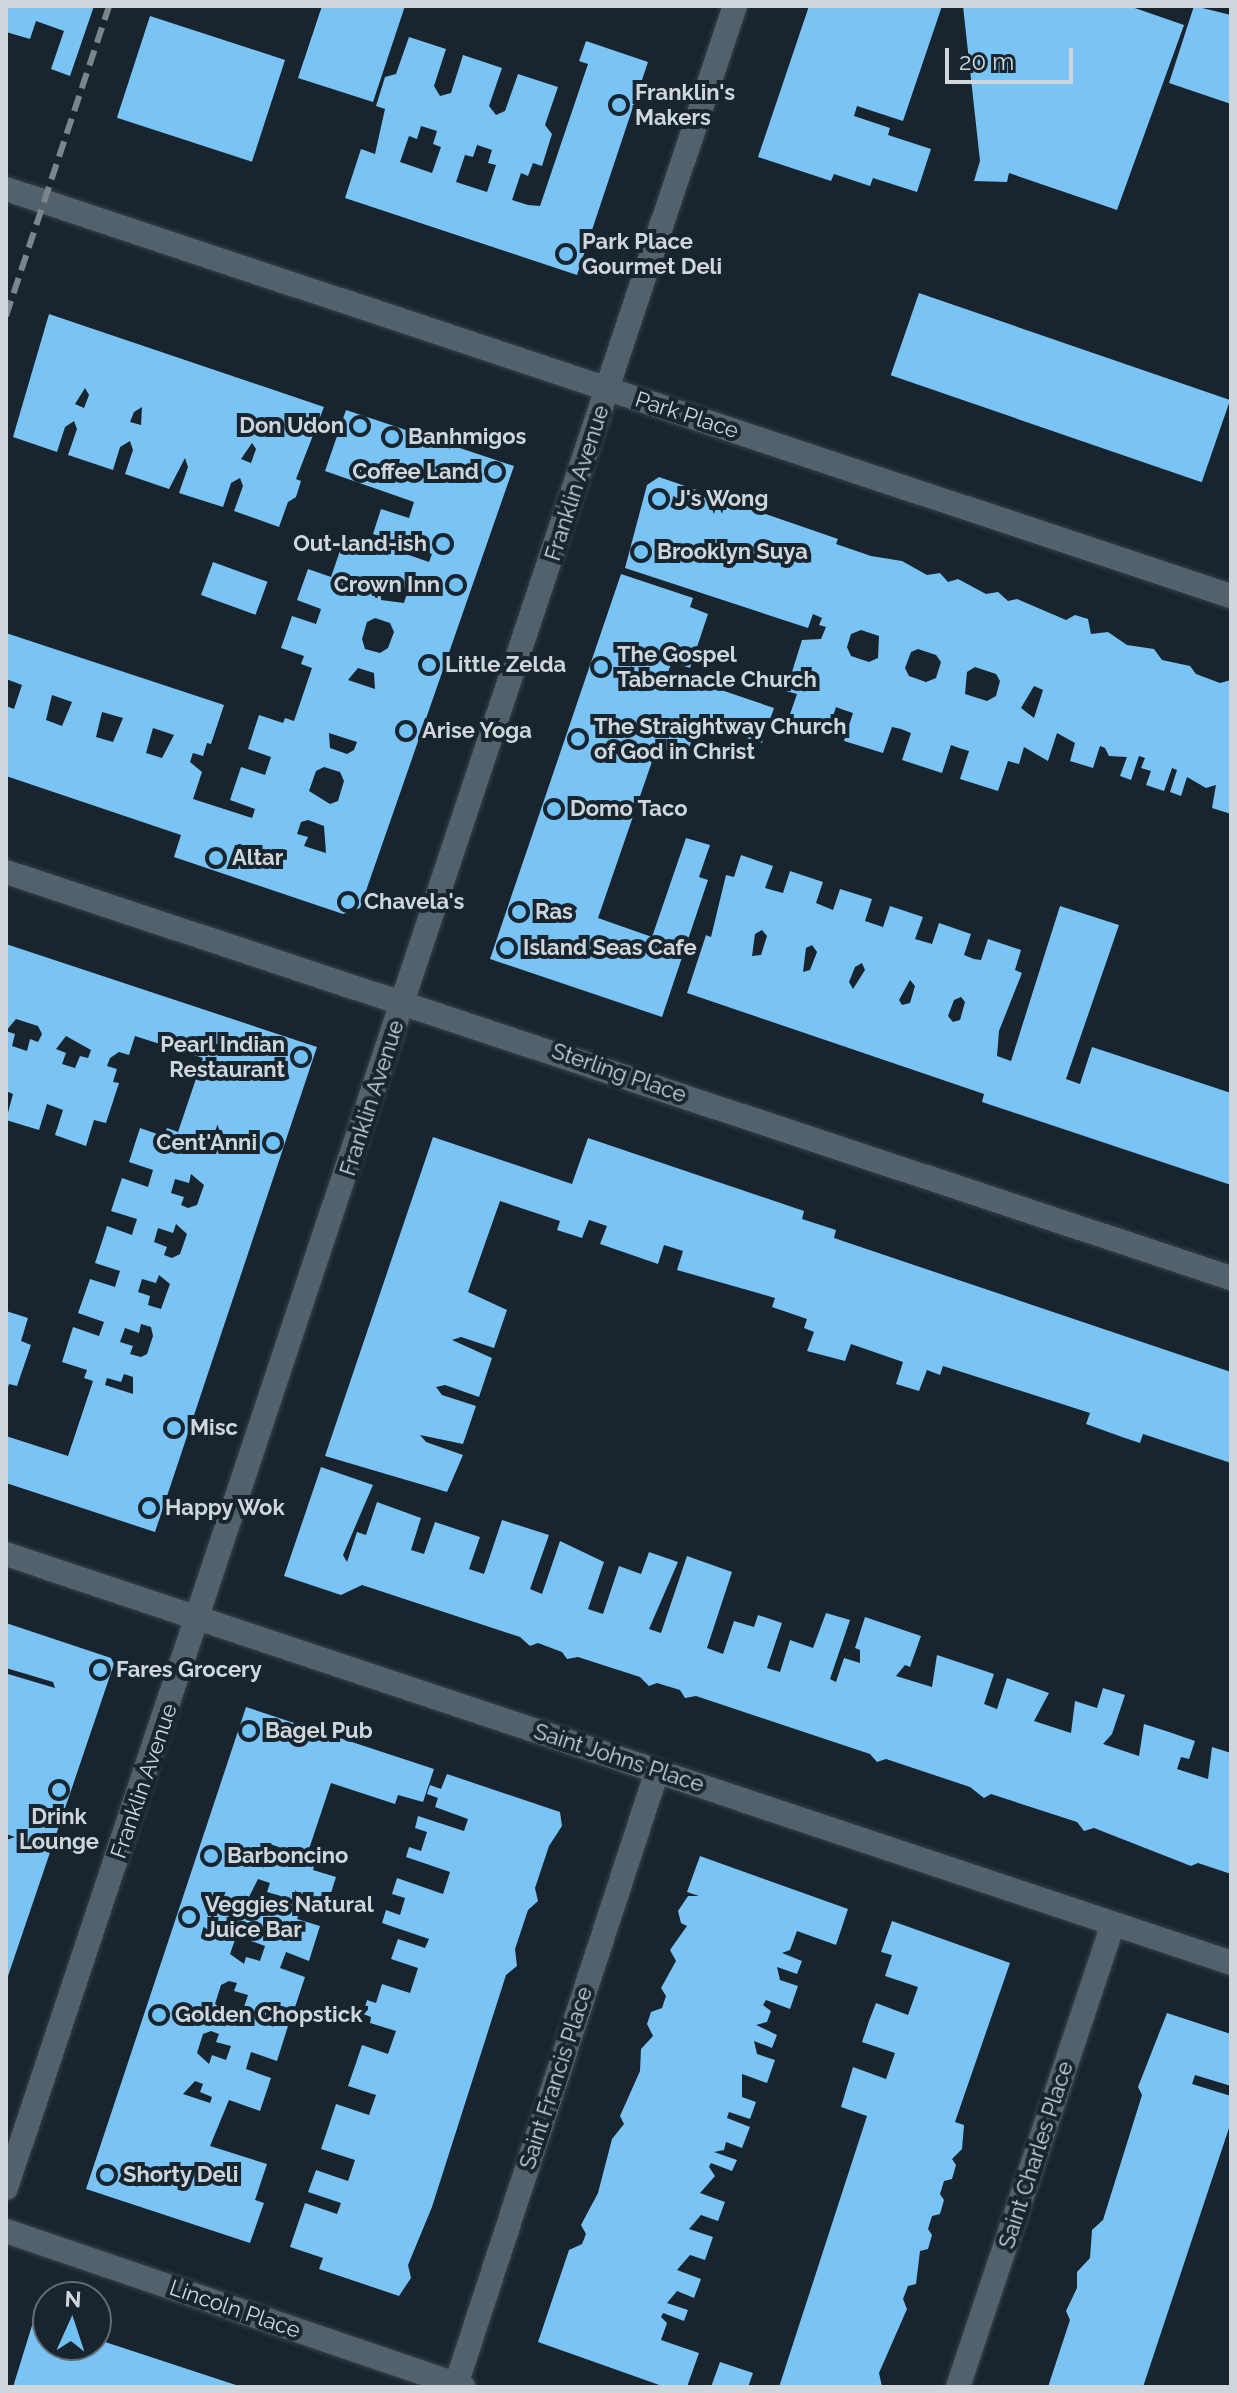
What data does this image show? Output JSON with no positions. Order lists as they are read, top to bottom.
{
  "streets": {
    "street": [
      "Park Place",
      "Franklin Avenue",
      "Sterling Place",
      "Saint Johns Place",
      "Saint Francis Place",
      "Saint Charles Place",
      "Lincoln Place"
    ]
  },
  "crossings": [
    ["Park Place", "Franklin Avenue"],
    ["Franklin Avenue", "Sterling Place"],
    ["Franklin Avenue", "Saint Johns Place"],
    ["Saint Johns Place", "Saint Francis Place"],
    ["Saint Johns Place", "Saint Charles Place"],
    ["Saint Francis Place", "Lincoln Place"]
  ],
  "places": [
    "Franklin's Makers",
    "Park Place Gourmet Deli",
    "Don Udon",
    "Banhmigos",
    "Coffee Land",
    "J's Wong",
    "Out-land-ish",
    "Brooklyn Suya",
    "Crown Inn",
    "Little Zelda",
    "The Gospel Tabernacle Church",
    "Arise Yoga",
    "The Straightway Church of God in Christ",
    "Domo Taco",
    "Altar",
    "Chavela's",
    "Ras",
    "Island Seas Cafe",
    "Pearl Indian Restaurant",
    "Cent'Anni",
    "Misc",
    "Happy Wok",
    "Fares Grocery",
    "Bagel Pub",
    "Drink Lounge",
    "Barboncino",
    "Veggies Natural Juice Bar",
    "Golden Chopstick",
    "Shorty Deli"
  ],
  "scale_bar": "20 m",
  "north": "top"
}
